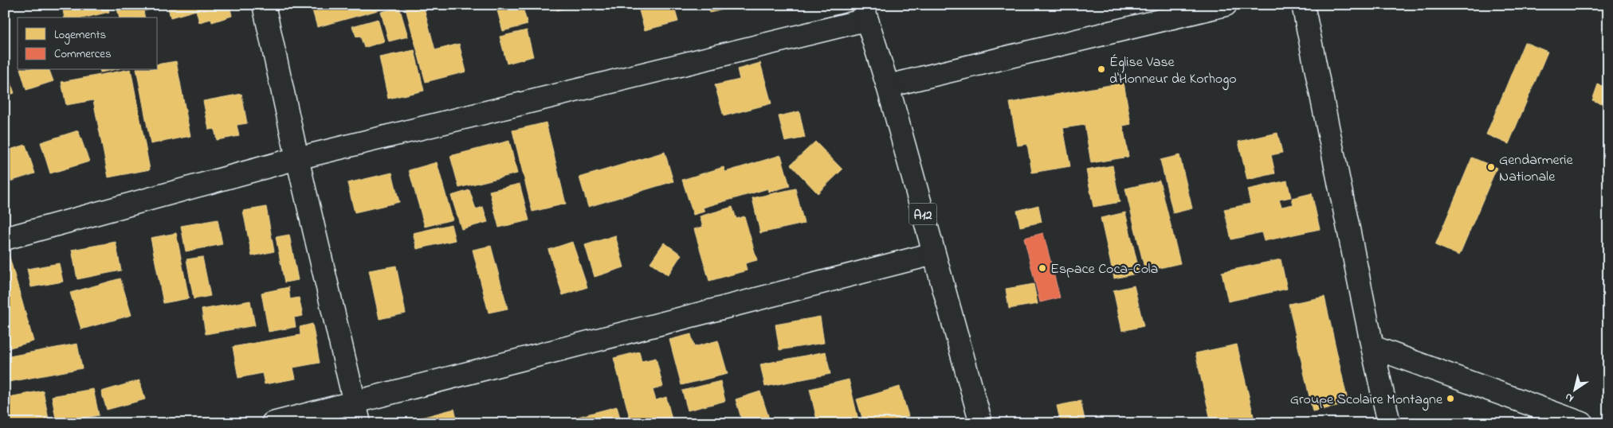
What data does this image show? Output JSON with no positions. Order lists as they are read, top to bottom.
{
  "streets": {
    "street": ["A12"]
  },
  "places": [
    "Église Vase d'Honneur de Korhogo",
    "Gendarmerie Nationale",
    "Espace Coca-Cola",
    "Groupe Scolaire Montagne"
  ],
  "legend": ["Logements", "Commerces"],
  "north": "bottom left"
}
